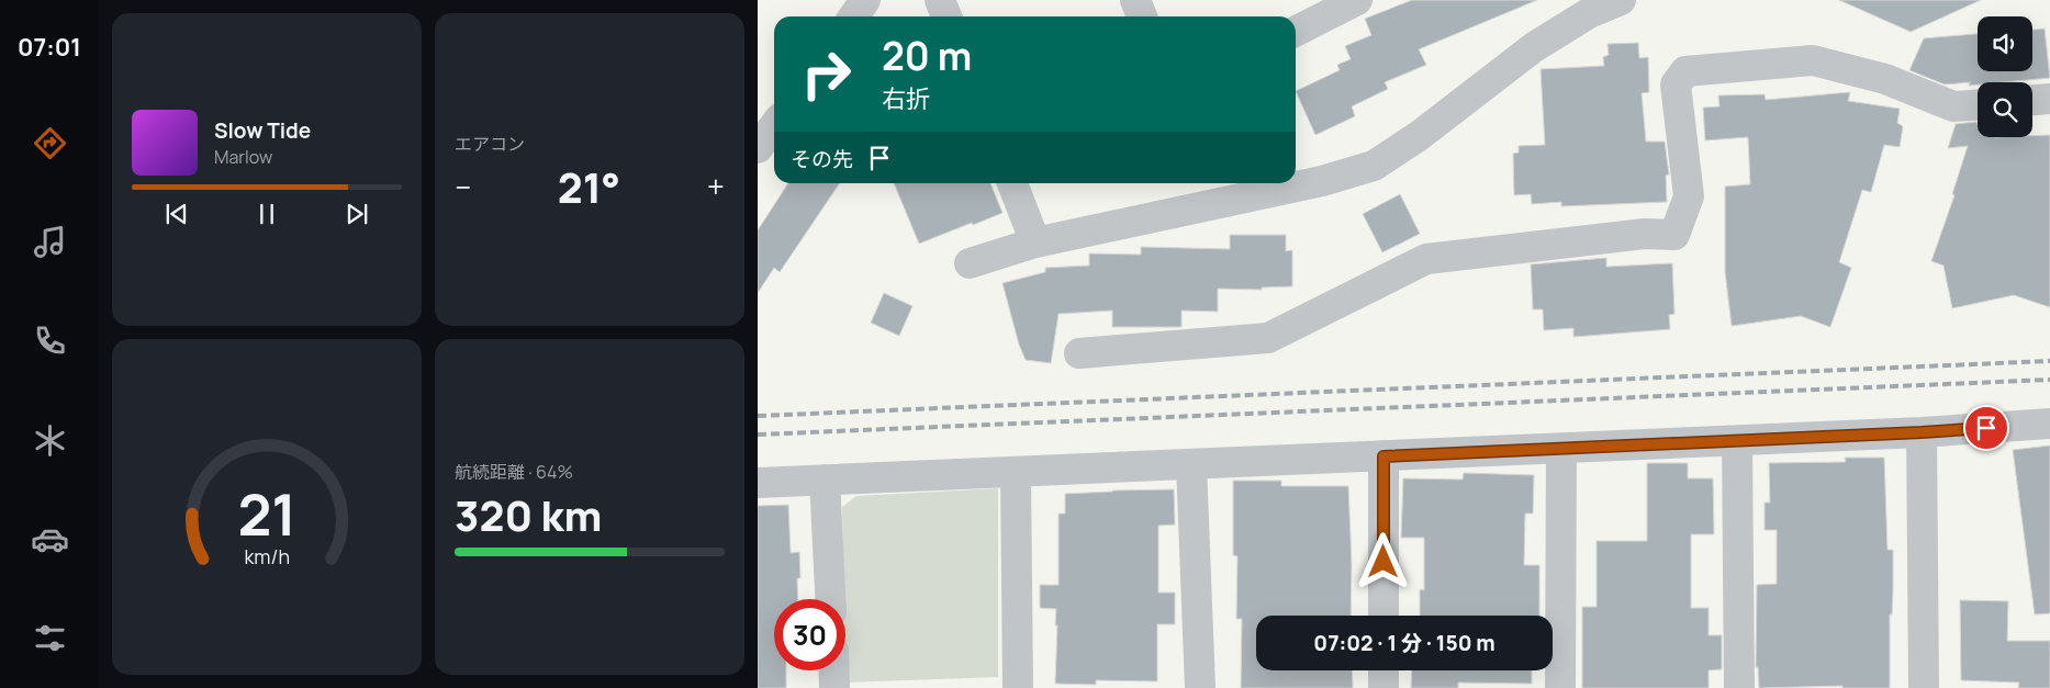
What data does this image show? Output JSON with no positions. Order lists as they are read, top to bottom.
{
  "page": {
    "tabs": "07:01",
    "tile": [
      "エアコン",
      ["航続距離 · 64%", "320 km"]
    ],
    "turn": ["20 m", "右折"],
    "song": ["Slow Tide", "Marlow"],
    "then": "その先",
    "heat": ["−", "21°", "+"],
    "limit": "30",
    "trip": "07:02 · 1 分 · 150 m",
    "gauge": ["21", "km/h"]
  }
}
